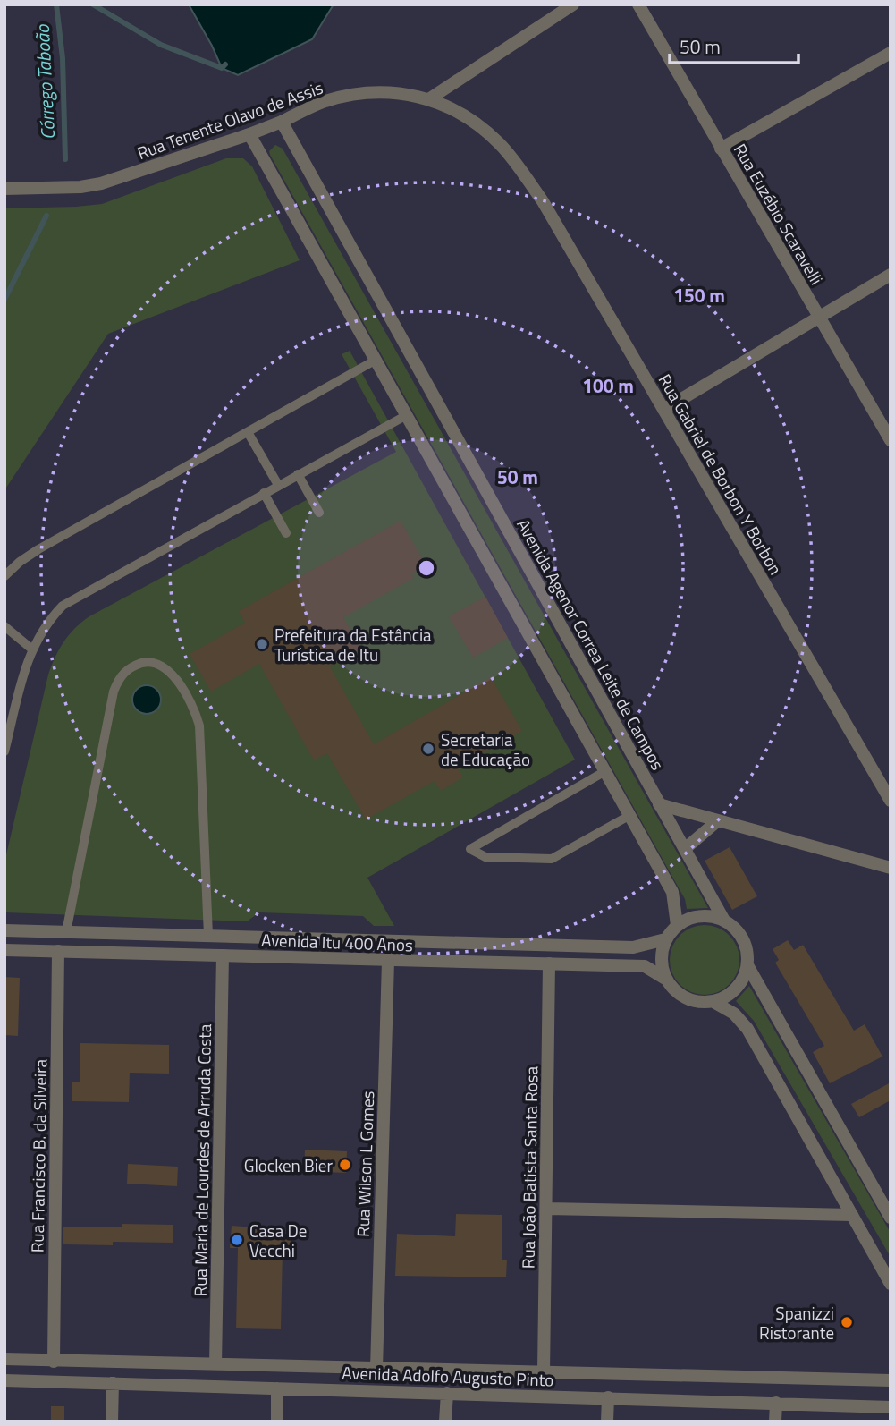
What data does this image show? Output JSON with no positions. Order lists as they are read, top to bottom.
{
  "streets": {
    "street": [
      "Rua Tenente Olavo de Assis",
      "Rua Euzébio Scaravelli",
      "Rua Gabriel de Borbon Y Borbon",
      "Avenida Agenor Correa Leite de Campos",
      "Avenida Itu 400 Anos",
      "Rua Francisco B. da Silveira",
      "Rua Maria de Lourdes de Arruda Costa",
      "Rua Wilson L Gomes",
      "Rua João Batista Santa Rosa",
      "Avenida Adolfo Augusto Pinto"
    ]
  },
  "crossings": [
    ["Rua Tenente Olavo de Assis", "Rua Gabriel de Borbon Y Borbon"],
    ["Rua Tenente Olavo de Assis", "Avenida Agenor Correa Leite de Campos"],
    ["Avenida Agenor Correa Leite de Campos", "Avenida Itu 400 Anos"],
    ["Avenida Itu 400 Anos", "Rua Francisco B. da Silveira"],
    ["Avenida Itu 400 Anos", "Rua Maria de Lourdes de Arruda Costa"],
    ["Avenida Itu 400 Anos", "Rua Wilson L Gomes"],
    ["Avenida Itu 400 Anos", "Rua João Batista Santa Rosa"],
    ["Rua Francisco B. da Silveira", "Avenida Adolfo Augusto Pinto"],
    ["Rua Maria de Lourdes de Arruda Costa", "Avenida Adolfo Augusto Pinto"],
    ["Rua Wilson L Gomes", "Avenida Adolfo Augusto Pinto"],
    ["Rua João Batista Santa Rosa", "Avenida Adolfo Augusto Pinto"]
  ],
  "water": ["Córrego Taboão"],
  "places": [
    "Prefeitura da Estância Turística de Itu",
    "Secretaria de Educação",
    "Glocken Bier",
    "Casa De Vecchi",
    "Spanizzi Ristorante"
  ],
  "scale_bar": "50 m",
  "rings": ["150 m", "100 m", "50 m"]
}
